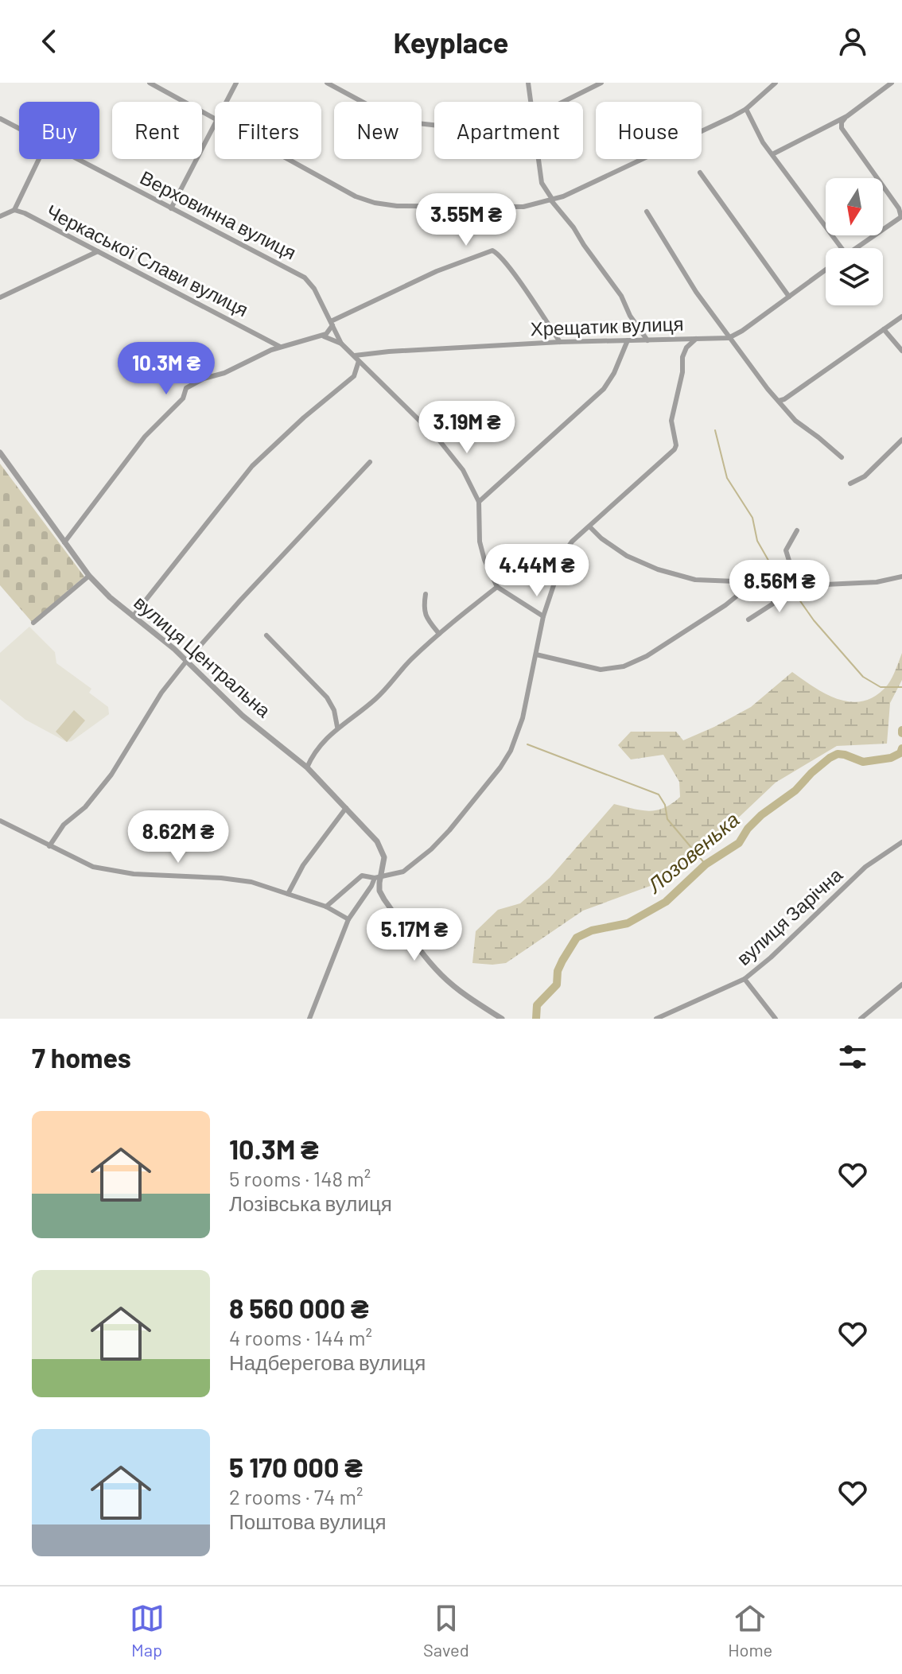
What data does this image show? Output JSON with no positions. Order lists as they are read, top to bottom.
{
  "streets": {
    "street": [
      "Верховинна вулиця",
      "Черкаської Слави вулиця",
      "Хрещатик вулиця",
      "вулиця Центральна",
      "вулиця Зарічна"
    ]
  },
  "water": ["Лозовенька"],
  "north": "bottom",
  "page": {
    "header": "Keyplace",
    "chip": [
      "Buy",
      "Rent",
      "Filters",
      "New",
      "Apartment",
      "House"
    ],
    "price": [
      "3.55M ₴",
      "10.3M ₴",
      "3.19M ₴",
      "4.44M ₴",
      "8.56M ₴",
      "8.62M ₴",
      "5.17M ₴"
    ],
    "heading": "7 homes",
    "list": [
      {
        "name": "10.3M ₴",
        "note": "5 rooms · 148 m² · Лозівська вулиця"
      },
      {
        "name": "8 560 000 ₴",
        "note": "4 rooms · 144 m² · Надберегова вулиця"
      },
      {
        "name": "5 170 000 ₴",
        "note": "2 rooms · 74 m² · Поштова вулиця"
      }
    ],
    "tabs": ["Map", "Saved", "Home"]
  }
}
